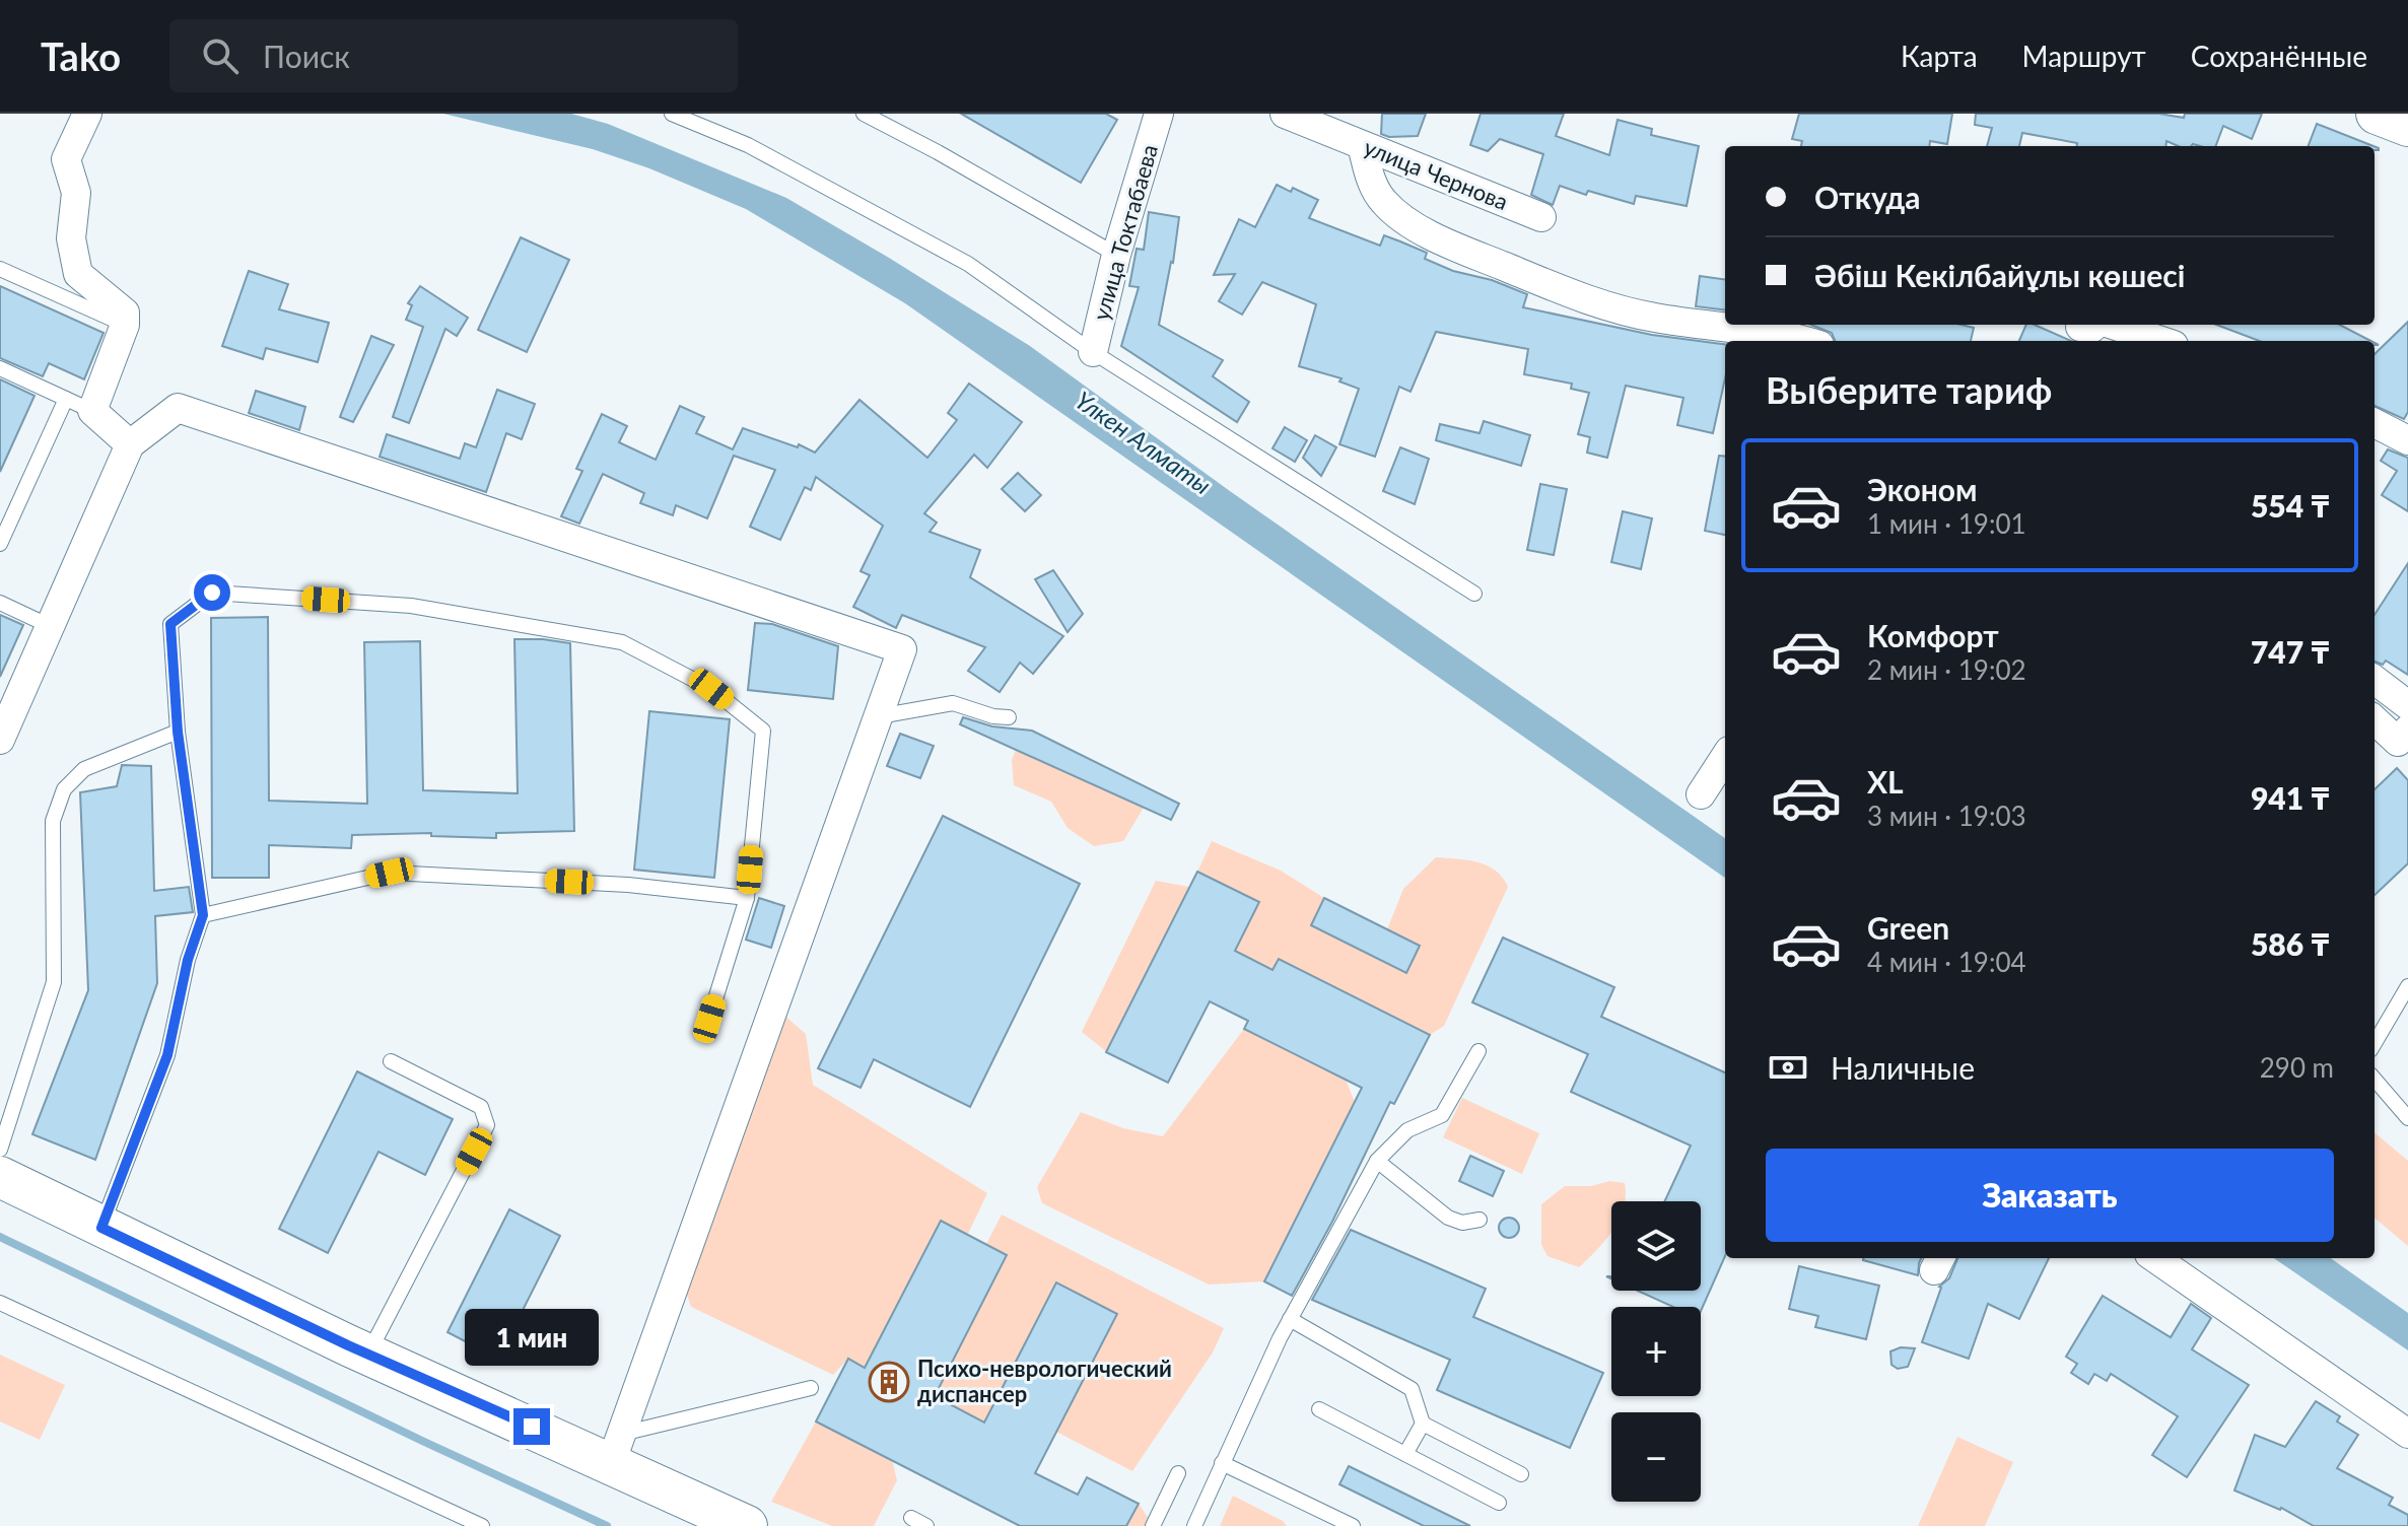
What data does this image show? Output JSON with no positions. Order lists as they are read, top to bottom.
{
  "streets": {
    "street": ["улица Чернова", "улица Токтабаева"]
  },
  "water": ["Үлкен Алматы"],
  "places": {
    "building": ["Психо-неврологический диспансер"]
  },
  "page": {
    "header": "Tako",
    "search": "Поиск",
    "nav": ["Карта", "Маршрут", "Сохранённые"],
    "banner": ["Откуда", "Әбіш Кекілбайұлы көшесі"],
    "heading": "Выберите тариф",
    "list": [
      {
        "name": "Эконом",
        "note": "1 мин · 19:01",
        "value": "554 ₸"
      },
      {
        "name": "Комфорт",
        "note": "2 мин · 19:02",
        "value": "747 ₸"
      },
      {
        "name": "XL",
        "note": "3 мин · 19:03",
        "value": "941 ₸"
      },
      {
        "name": "Green",
        "note": "4 мин · 19:04",
        "value": "586 ₸"
      }
    ],
    "pay": ["Наличные", "290 m"],
    "buttons": "Заказать",
    "map_buttons": ["+", "−"],
    "bubble": "1 мин"
  }
}
